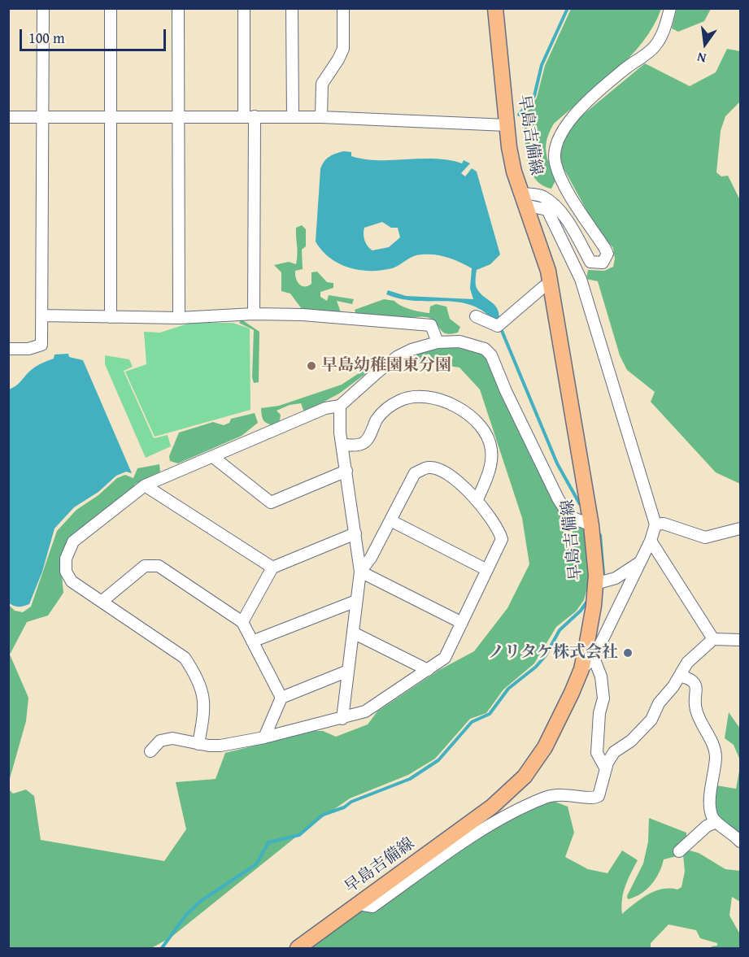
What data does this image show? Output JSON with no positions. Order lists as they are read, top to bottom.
{
  "streets": {
    "main road": ["早島吉備線"]
  },
  "places": ["早島幼稚園東分園", "ノリタケ株式会社"],
  "scale_bar": "100 m",
  "north": "bottom"
}
